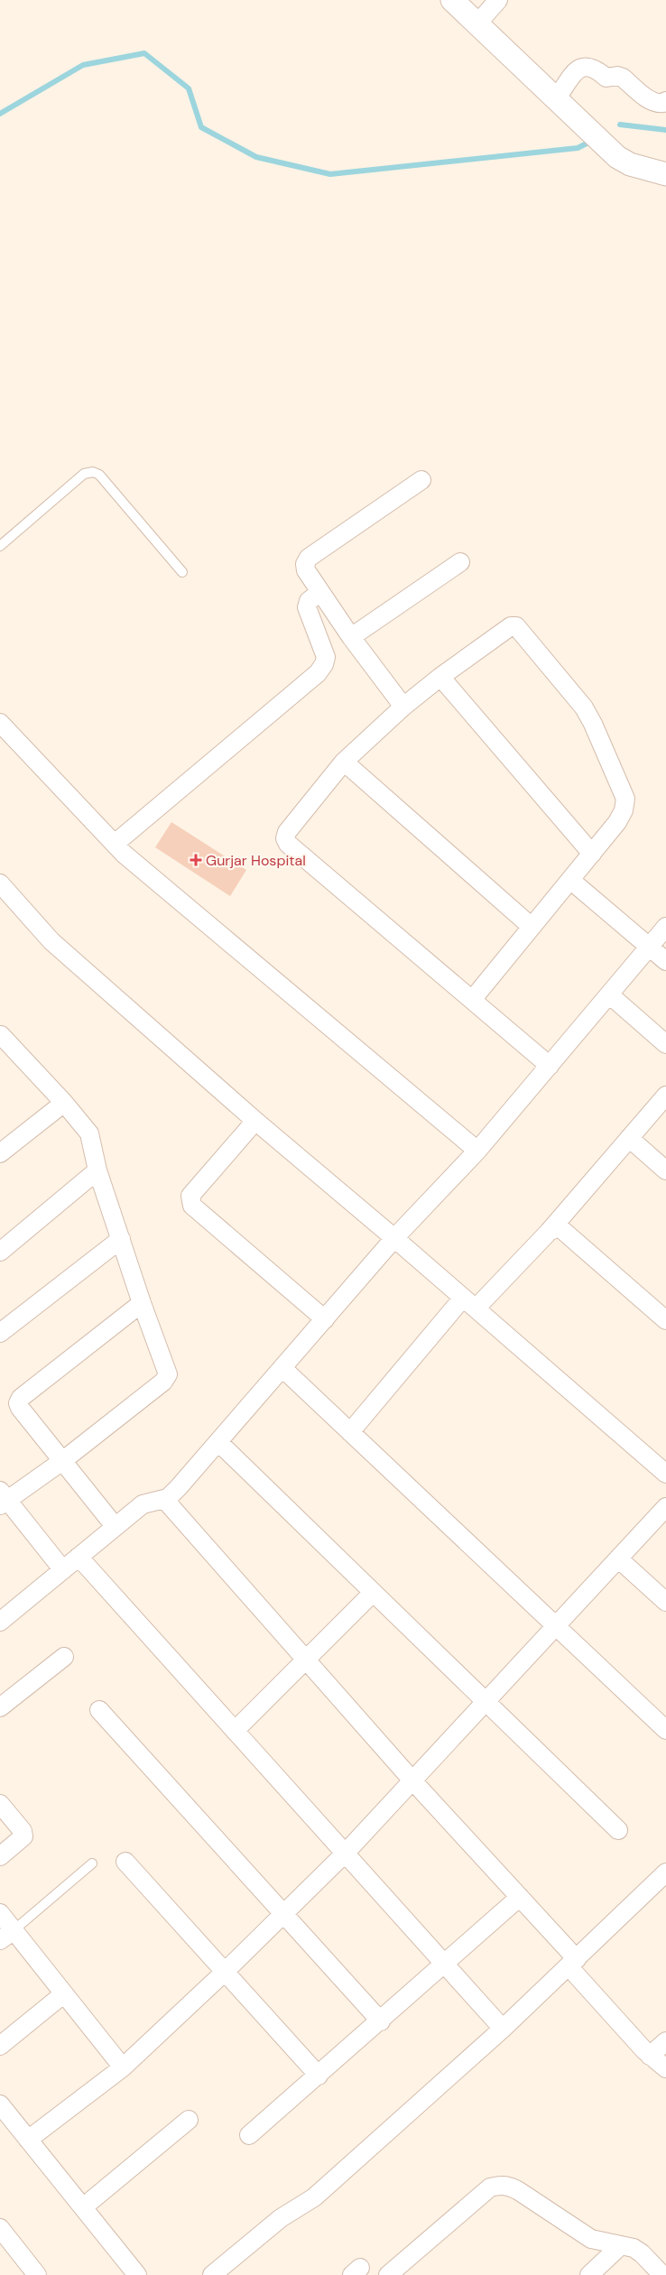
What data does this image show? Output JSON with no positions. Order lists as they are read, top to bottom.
{
  "places": {
    "health": ["Gurjar Hospital"]
  }
}
